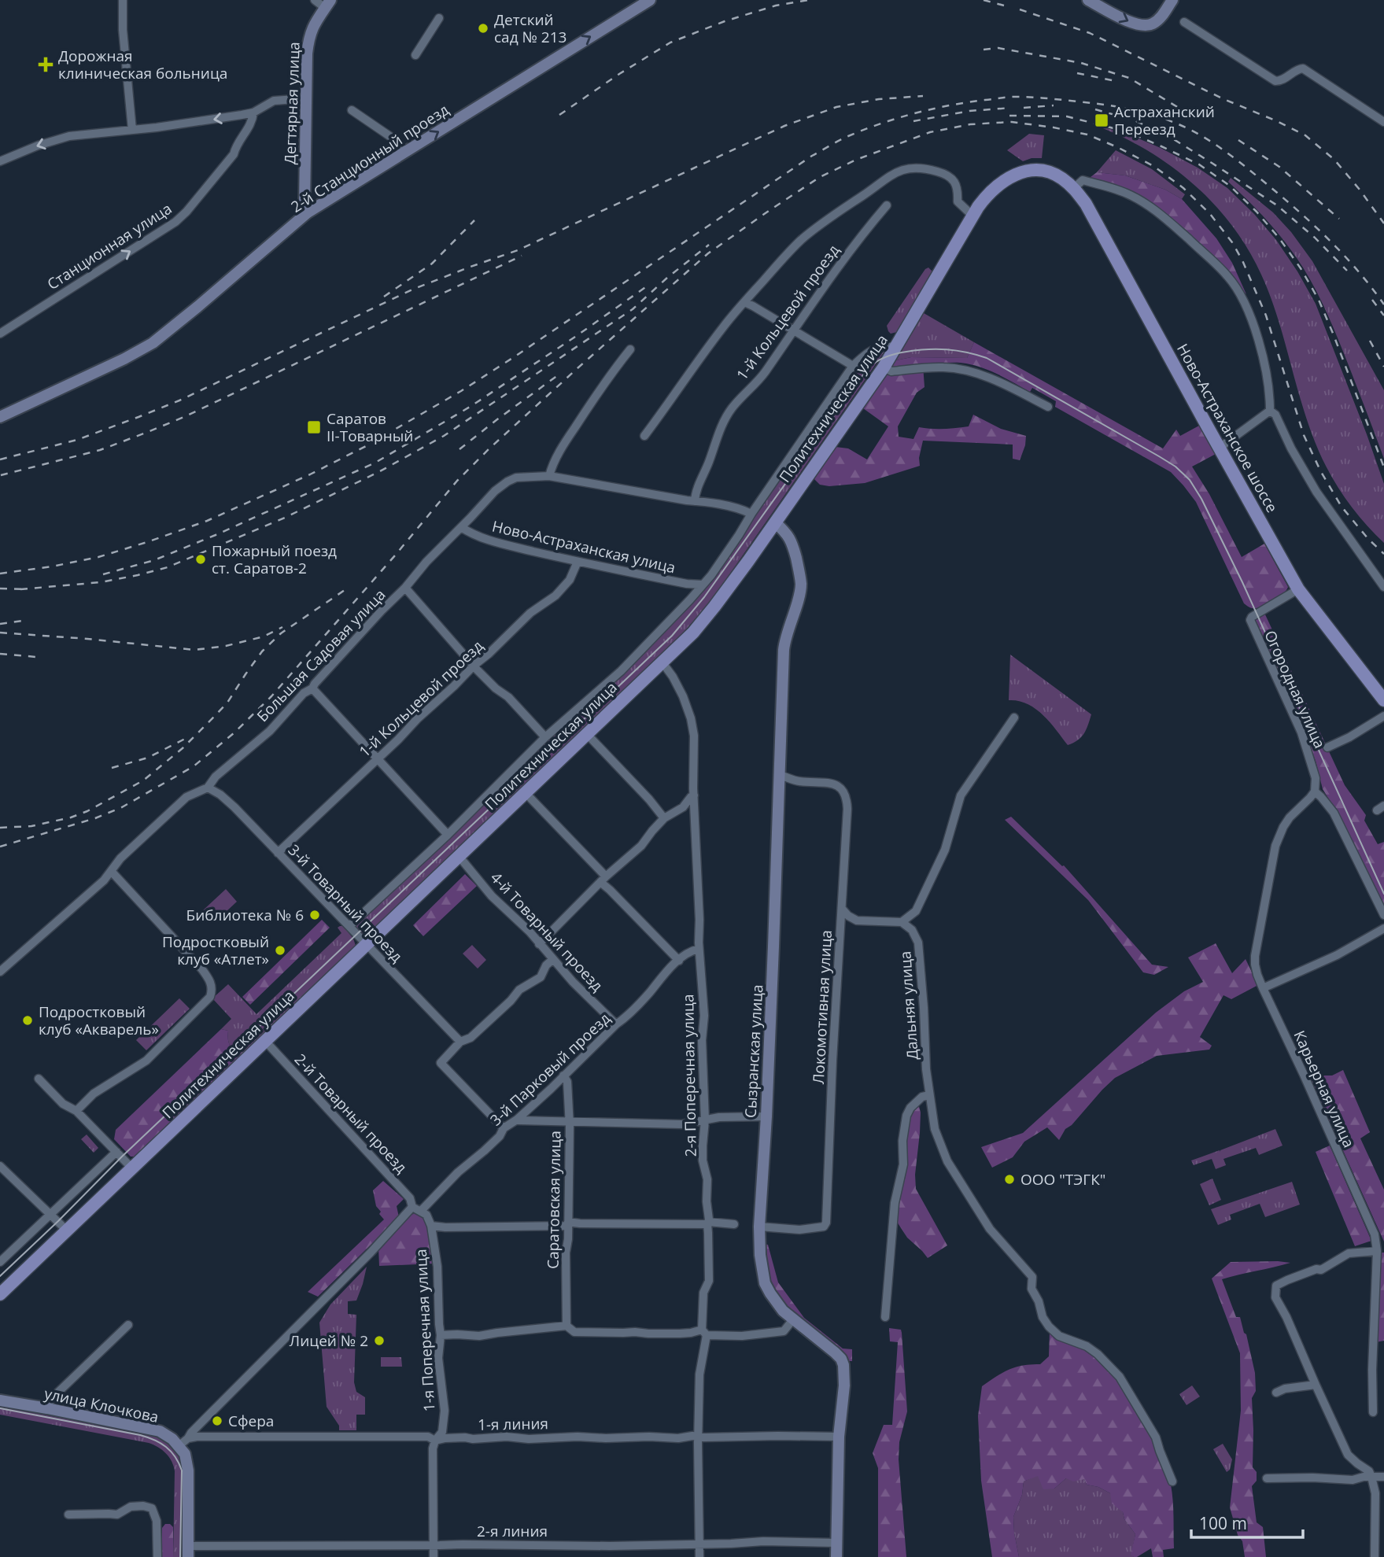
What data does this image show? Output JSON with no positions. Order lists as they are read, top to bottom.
{
  "streets": {
    "main road": ["Политехническая улица", "Ново-Астраханское шоссе"],
    "street": [
      "Дегтярная улица",
      "2-й Станционный проезд",
      "Станционная улица",
      "1-й Кольцевой проезд",
      "Ново-Астраханская улица",
      "Большая Садовая улица",
      "Огородная улица",
      "3-й Товарный проезд",
      "4-й Товарный проезд",
      "Дальняя улица",
      "Локомотивная улица",
      "Сызранская улица",
      "3-й Парковый проезд",
      "2-я Поперечная улица",
      "Карьерная улица",
      "2-й Товарный проезд",
      "Саратовская улица",
      "1-я Поперечная улица",
      "улица Клочкова",
      "1-я линия",
      "2-я линия"
    ]
  },
  "crossings": [
    ["Дегтярная улица", "2-й Станционный проезд"],
    ["1-й Кольцевой проезд", "Политехническая улица"],
    ["1-й Кольцевой проезд", "Ново-Астраханская улица"],
    ["1-й Кольцевой проезд", "3-й Товарный проезд"],
    ["Политехническая улица", "Ново-Астраханское шоссе"],
    ["Политехническая улица", "3-й Товарный проезд"],
    ["Политехническая улица", "4-й Товарный проезд"],
    ["Политехническая улица", "Сызранская улица"],
    ["Политехническая улица", "2-я Поперечная улица"],
    ["Политехническая улица", "2-й Товарный проезд"],
    ["Ново-Астраханское шоссе", "Огородная улица"],
    ["Ново-Астраханская улица", "Большая Садовая улица"],
    ["Большая Садовая улица", "3-й Товарный проезд"],
    ["Огородная улица", "Карьерная улица"],
    ["4-й Товарный проезд", "3-й Парковый проезд"],
    ["Локомотивная улица", "Сызранская улица"],
    ["Сызранская улица", "1-я линия"],
    ["Сызранская улица", "2-я линия"],
    ["3-й Парковый проезд", "2-я Поперечная улица"],
    ["3-й Парковый проезд", "Саратовская улица"],
    ["3-й Парковый проезд", "1-я Поперечная улица"],
    ["2-я Поперечная улица", "1-я линия"],
    ["2-я Поперечная улица", "2-я линия"],
    ["1-я Поперечная улица", "1-я линия"],
    ["1-я Поперечная улица", "2-я линия"],
    ["улица Клочкова", "1-я линия"]
  ],
  "one_way": ["2-й Станционный проезд", "Станционная улица"],
  "places": {
    "other": [
      "Детский сад № 213",
      "Пожарный поезд ст. Саратов-2",
      "Библиотека № 6",
      "Подростковый клуб «Атлет»",
      "Подростковый клуб «Акварель»",
      "ООО \"ТЭГК\"",
      "Лицей № 2",
      "Сфера"
    ],
    "health": ["Дорожная клиническая больница"],
    "transit": ["Астраханский Переезд", "Саратов II-Товарный"]
  },
  "scale_bar": "100 m"
}
